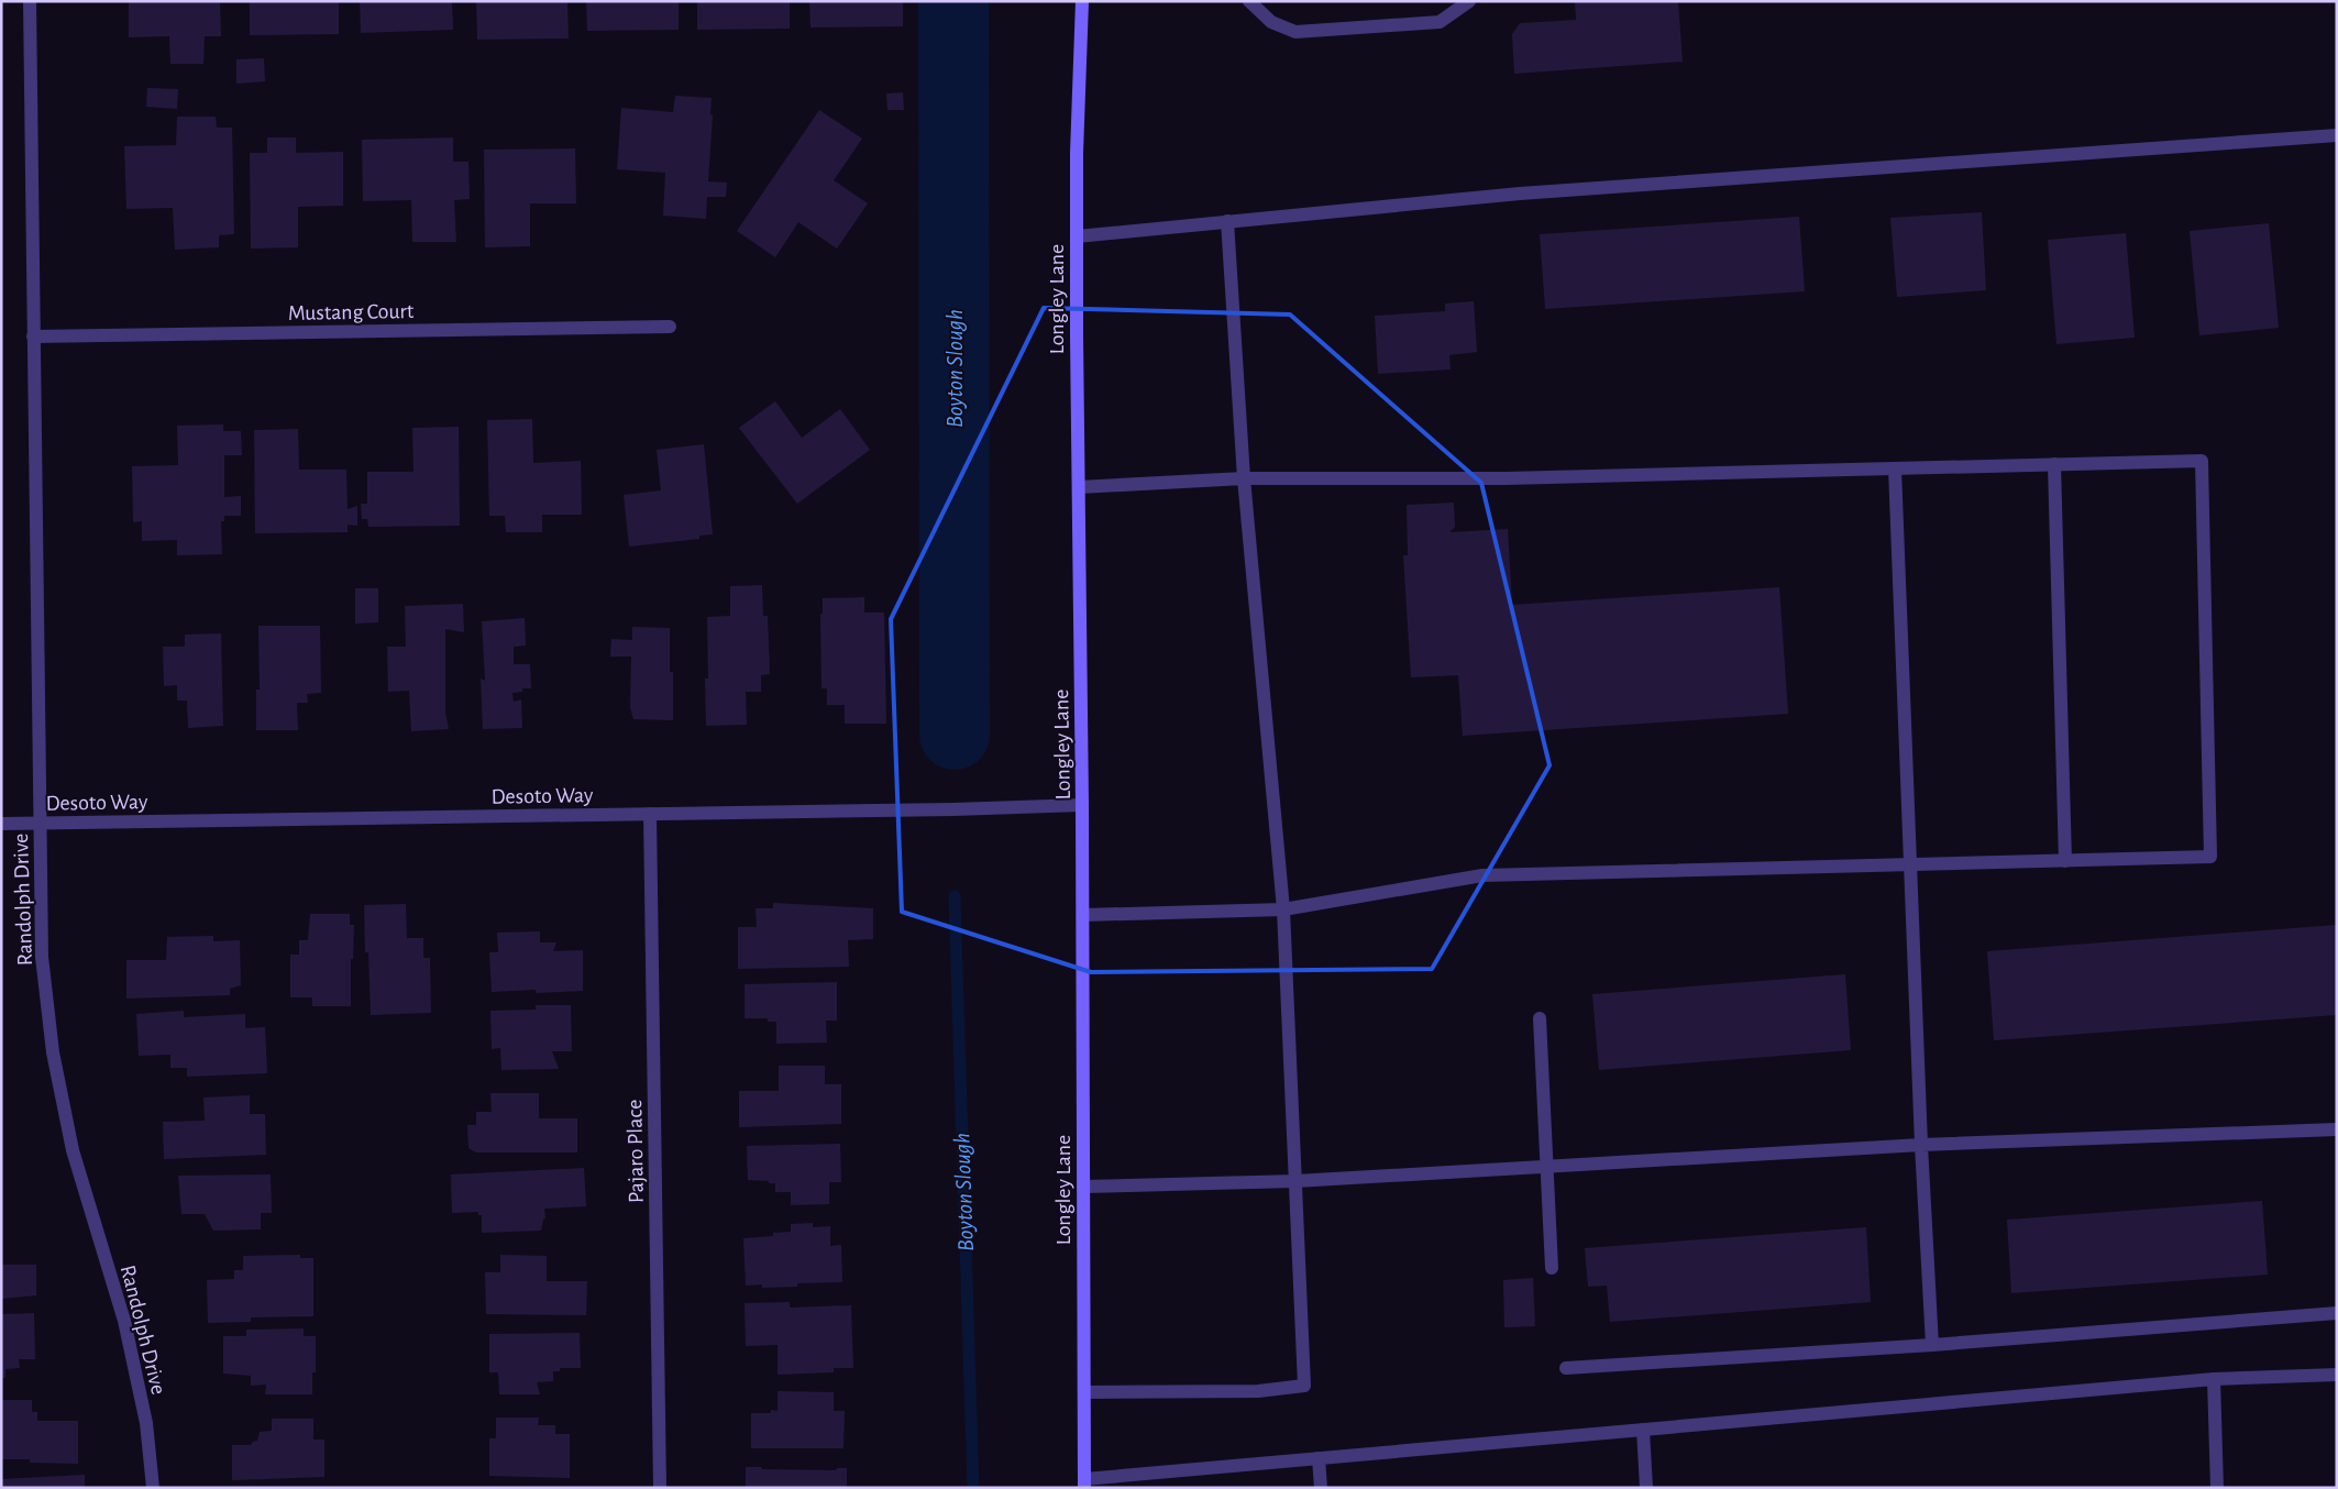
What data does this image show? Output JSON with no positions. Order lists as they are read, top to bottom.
{
  "streets": {
    "main road": ["Longley Lane"],
    "street": [
      "Mustang Court",
      "Desoto Way",
      "Randolph Drive",
      "Pajaro Place"
    ]
  },
  "crossings": [
    ["Longley Lane", "Desoto Way"],
    ["Mustang Court", "Randolph Drive"],
    ["Desoto Way", "Randolph Drive"],
    ["Desoto Way", "Pajaro Place"]
  ],
  "water": ["Boyton Slough"]
}
